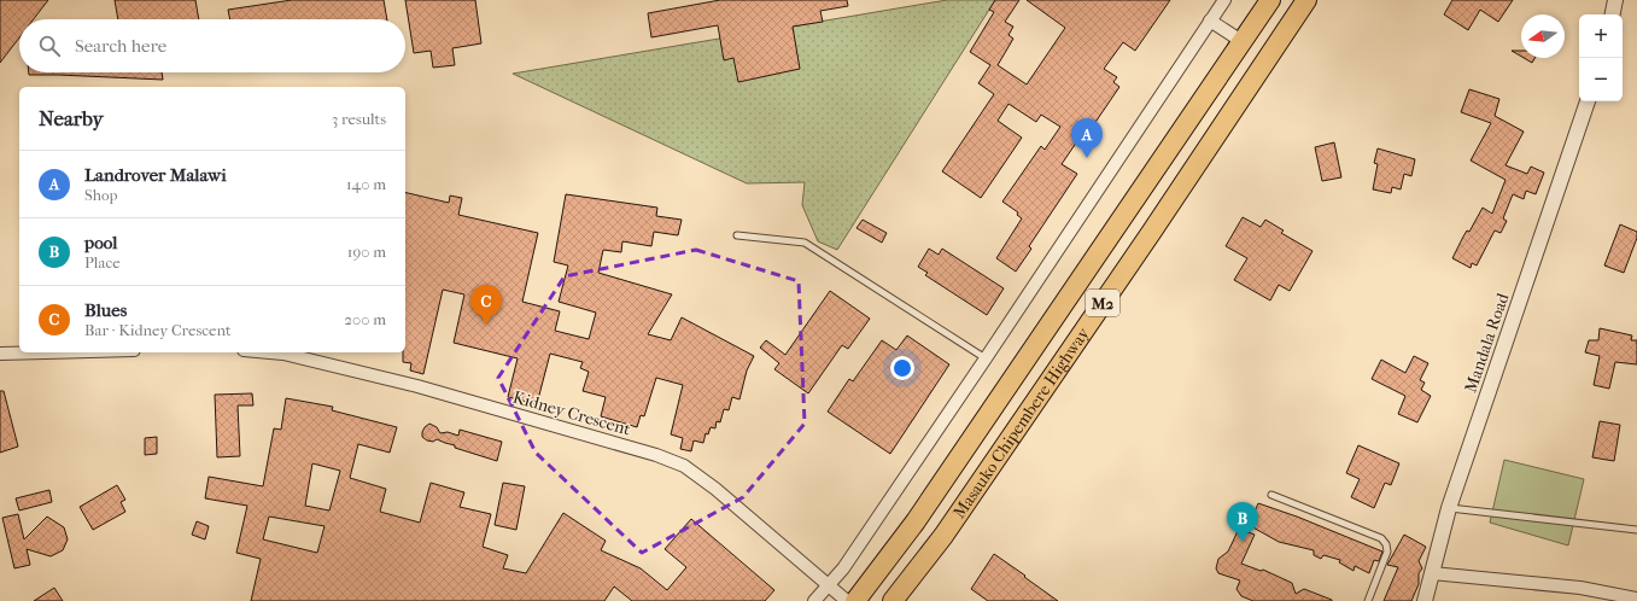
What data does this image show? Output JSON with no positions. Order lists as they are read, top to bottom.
{
  "streets": {
    "highway": ["M2", "Masauko Chipembere Highway"],
    "street": ["Mandala Road", "Kidney Crescent"]
  },
  "north": "left",
  "page": {
    "map_buttons": ["+", "−"],
    "search": "Search here",
    "heading": ["Nearby", "3 results"],
    "pins": ["A", "C", "B"],
    "list": [
      {
        "mark": "A",
        "name": "Landrover Malawi",
        "note": "Shop",
        "value": "140 m"
      },
      {
        "mark": "B",
        "name": "pool",
        "note": "Place",
        "value": "190 m"
      },
      {
        "mark": "C",
        "name": "Blues",
        "note": "Bar · Kidney Crescent",
        "value": "200 m"
      }
    ]
  }
}
